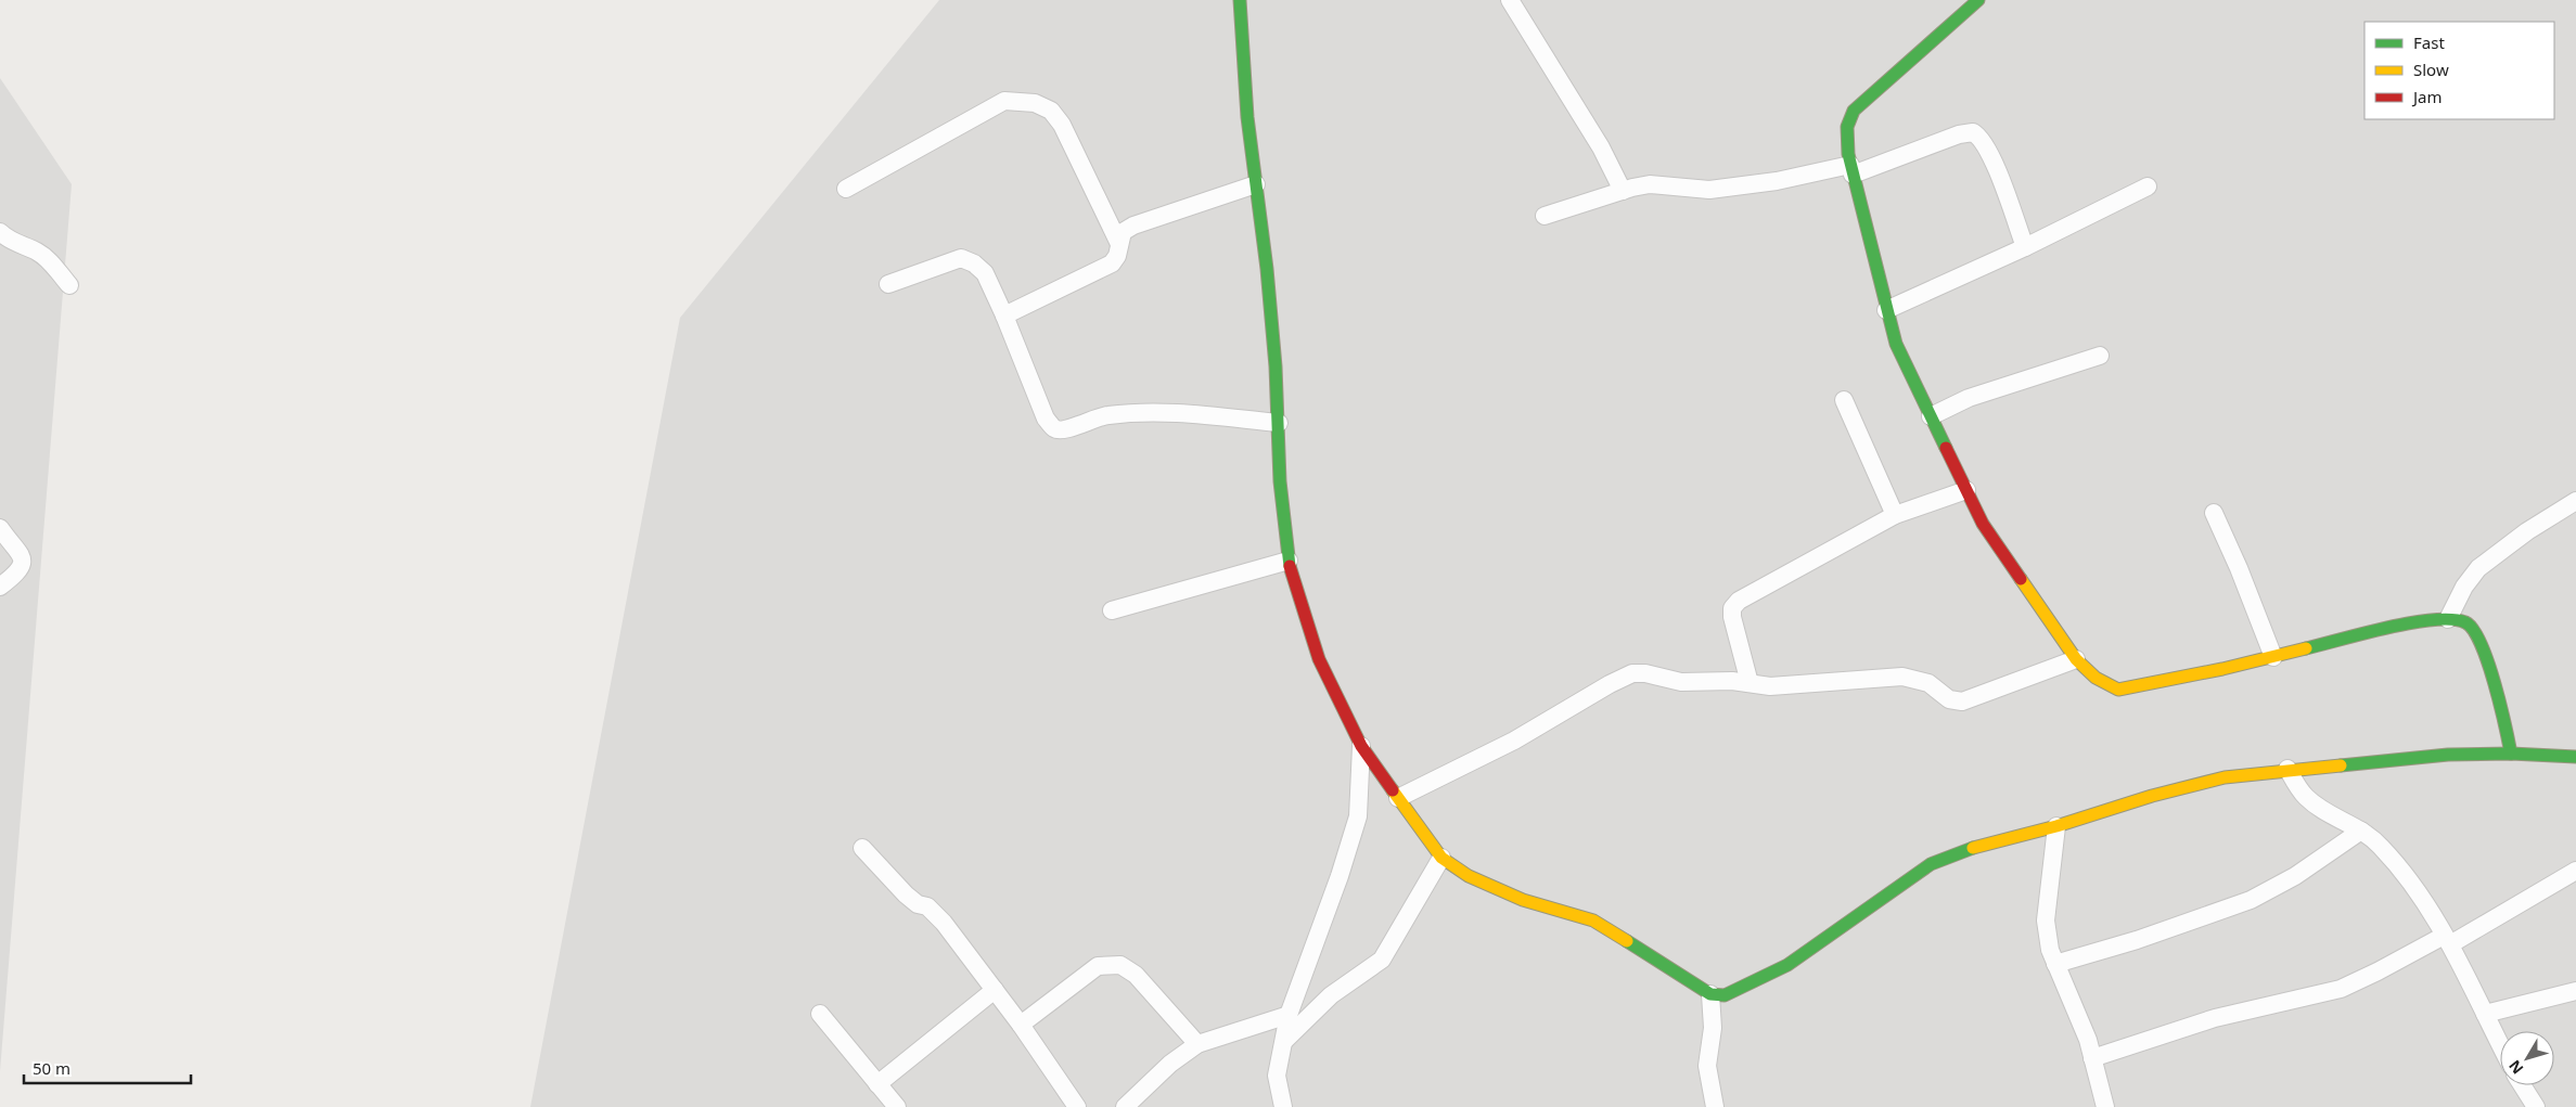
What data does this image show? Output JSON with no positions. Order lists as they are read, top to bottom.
{
  "legend": ["Fast", "Slow", "Jam"],
  "scale_bar": "50 m",
  "north": "bottom left"
}
